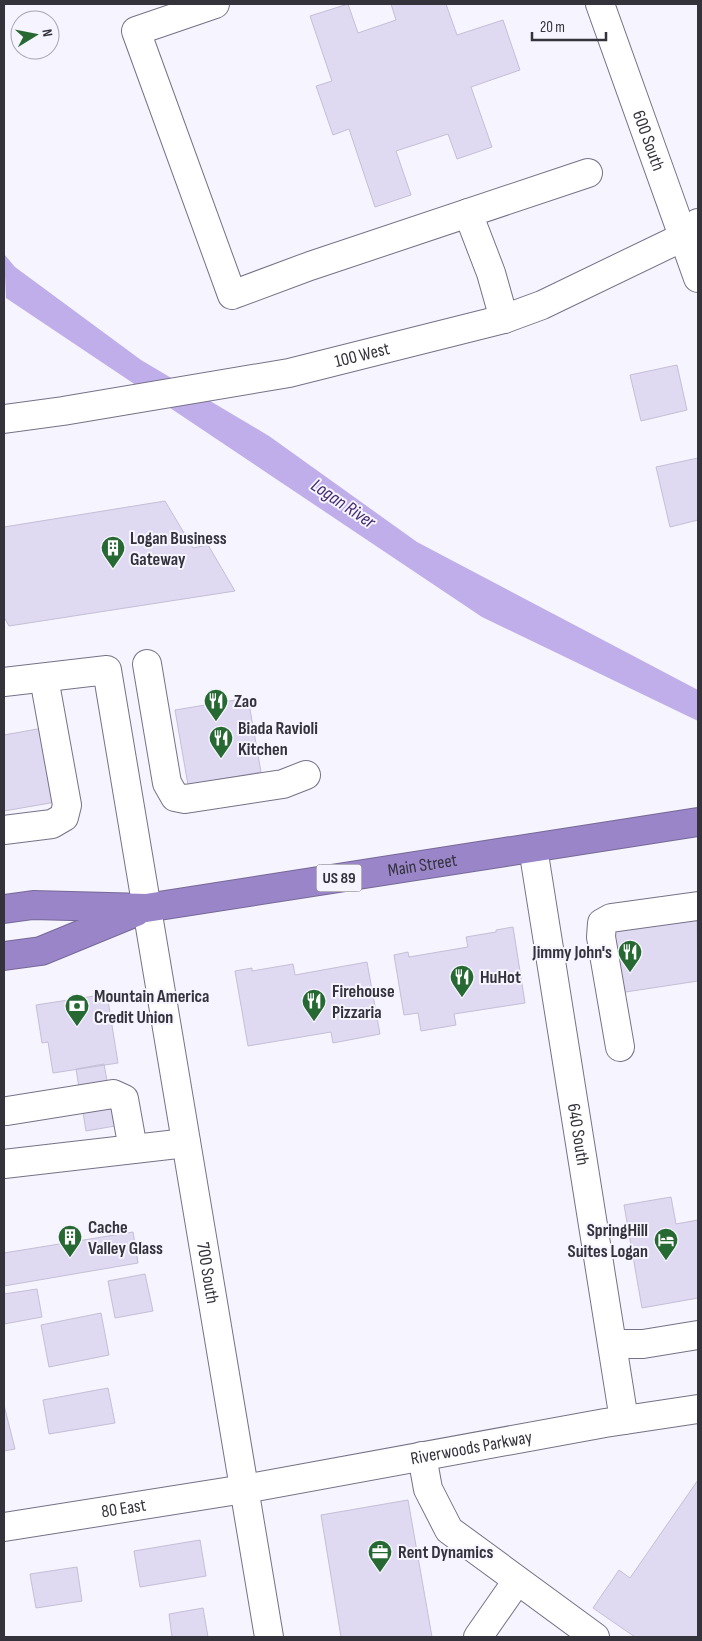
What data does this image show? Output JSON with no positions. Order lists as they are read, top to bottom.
{
  "streets": {
    "highway": ["Main Street", "US 89"],
    "street": [
      "600 South",
      "100 West",
      "640 South",
      "700 South",
      "Riverwoods Parkway",
      "80 East"
    ]
  },
  "crossings": [
    ["600 South", "100 West"],
    ["Main Street", "640 South"],
    ["Main Street", "700 South"],
    ["640 South", "Riverwoods Parkway"],
    ["700 South", "Riverwoods Parkway"],
    ["700 South", "80 East"],
    ["Riverwoods Parkway", "80 East"]
  ],
  "water": ["Logan River"],
  "places": {
    "building": ["Logan Business Gateway", "Cache Valley Glass"],
    "restaurant": [
      "Zao",
      "Biada Ravioli Kitchen",
      "Jimmy John's",
      "HuHot",
      "Firehouse Pizzaria"
    ],
    "bank": ["Mountain America Credit Union"],
    "hotel": ["SpringHill Suites Logan"],
    "office": ["Rent Dynamics"]
  },
  "scale_bar": "20 m",
  "north": "right"
}
